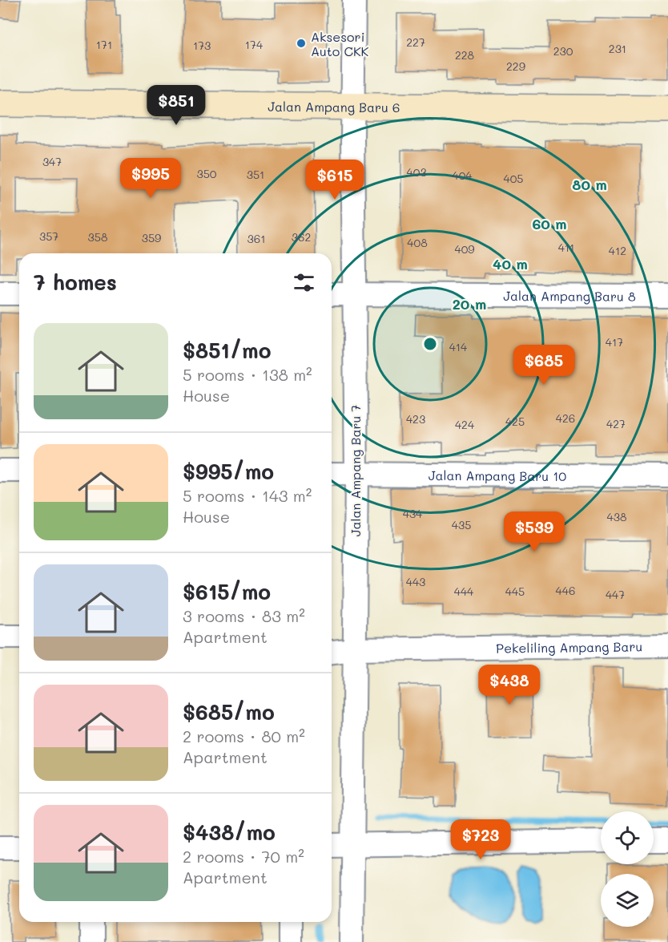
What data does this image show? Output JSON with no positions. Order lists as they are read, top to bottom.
{
  "streets": {
    "main road": ["Jalan Ampang Baru 6"],
    "street": [
      "Jalan Ampang Baru 8",
      "Jalan Ampang Baru 7",
      "Jalan Ampang Baru 10",
      "Pekeliling Ampang Baru"
    ]
  },
  "crossings": [
    ["Jalan Ampang Baru 6", "Jalan Ampang Baru 7"],
    ["Jalan Ampang Baru 8", "Jalan Ampang Baru 7"],
    ["Jalan Ampang Baru 7", "Jalan Ampang Baru 10"],
    ["Jalan Ampang Baru 7", "Pekeliling Ampang Baru"]
  ],
  "places": ["Aksesori Auto CKK"],
  "house_numbers": [
    "227",
    "171",
    "174",
    "173",
    "231",
    "230",
    "228",
    "229",
    "347",
    "403",
    "350",
    "351",
    "404",
    "405",
    "357",
    "358",
    "362",
    "359",
    "361",
    "408",
    "411",
    "409",
    "412",
    "417",
    "414",
    "426",
    "423",
    "425",
    "427",
    "424",
    "434",
    "438",
    "435",
    "443",
    "446",
    "444",
    "445",
    "447"
  ],
  "page": {
    "price": [
      "$851",
      "$995",
      "$615",
      "$685",
      "$539",
      "$438",
      "$723"
    ],
    "heading": "7 homes",
    "list": [
      {
        "name": "$851/mo",
        "note": "5 rooms · 138 m² · House"
      },
      {
        "name": "$995/mo",
        "note": "5 rooms · 143 m² · House"
      },
      {
        "name": "$615/mo",
        "note": "3 rooms · 83 m² · Apartment"
      },
      {
        "name": "$685/mo",
        "note": "2 rooms · 80 m² · Apartment"
      },
      {
        "name": "$438/mo",
        "note": "2 rooms · 70 m² · Apartment"
      }
    ]
  },
  "rings": [
    "80 m",
    "60 m",
    "40 m",
    "20 m"
  ]
}
